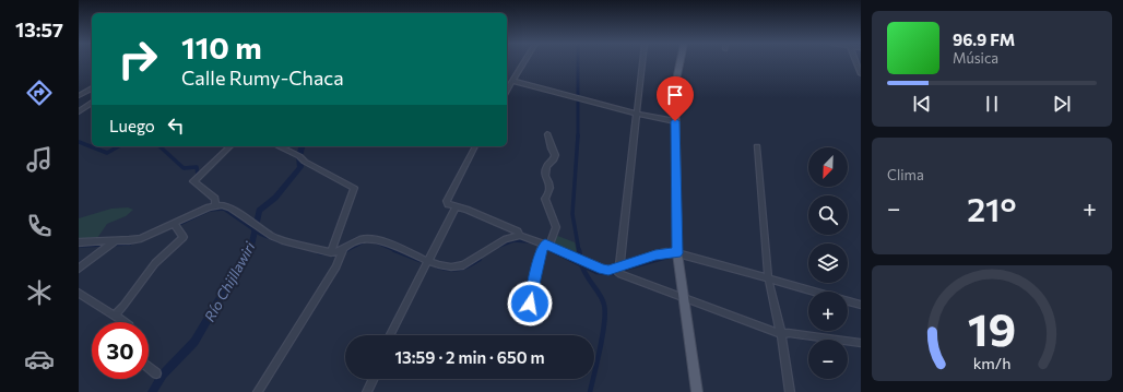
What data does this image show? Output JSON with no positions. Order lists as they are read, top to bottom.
{
  "water": ["Río Chijllawiri"],
  "north": "bottom left",
  "page": {
    "tabs": "13:57",
    "turn": ["110 m", "Calle Rumy-Chaca"],
    "song": ["96.9 FM", "Música"],
    "then": "Luego",
    "tile": "Clima",
    "map_buttons": ["+", "−"],
    "heat": ["−", "21°", "+"],
    "limit": "30",
    "trip": "13:59 · 2 min · 650 m",
    "gauge": ["19", "km/h"]
  }
}
